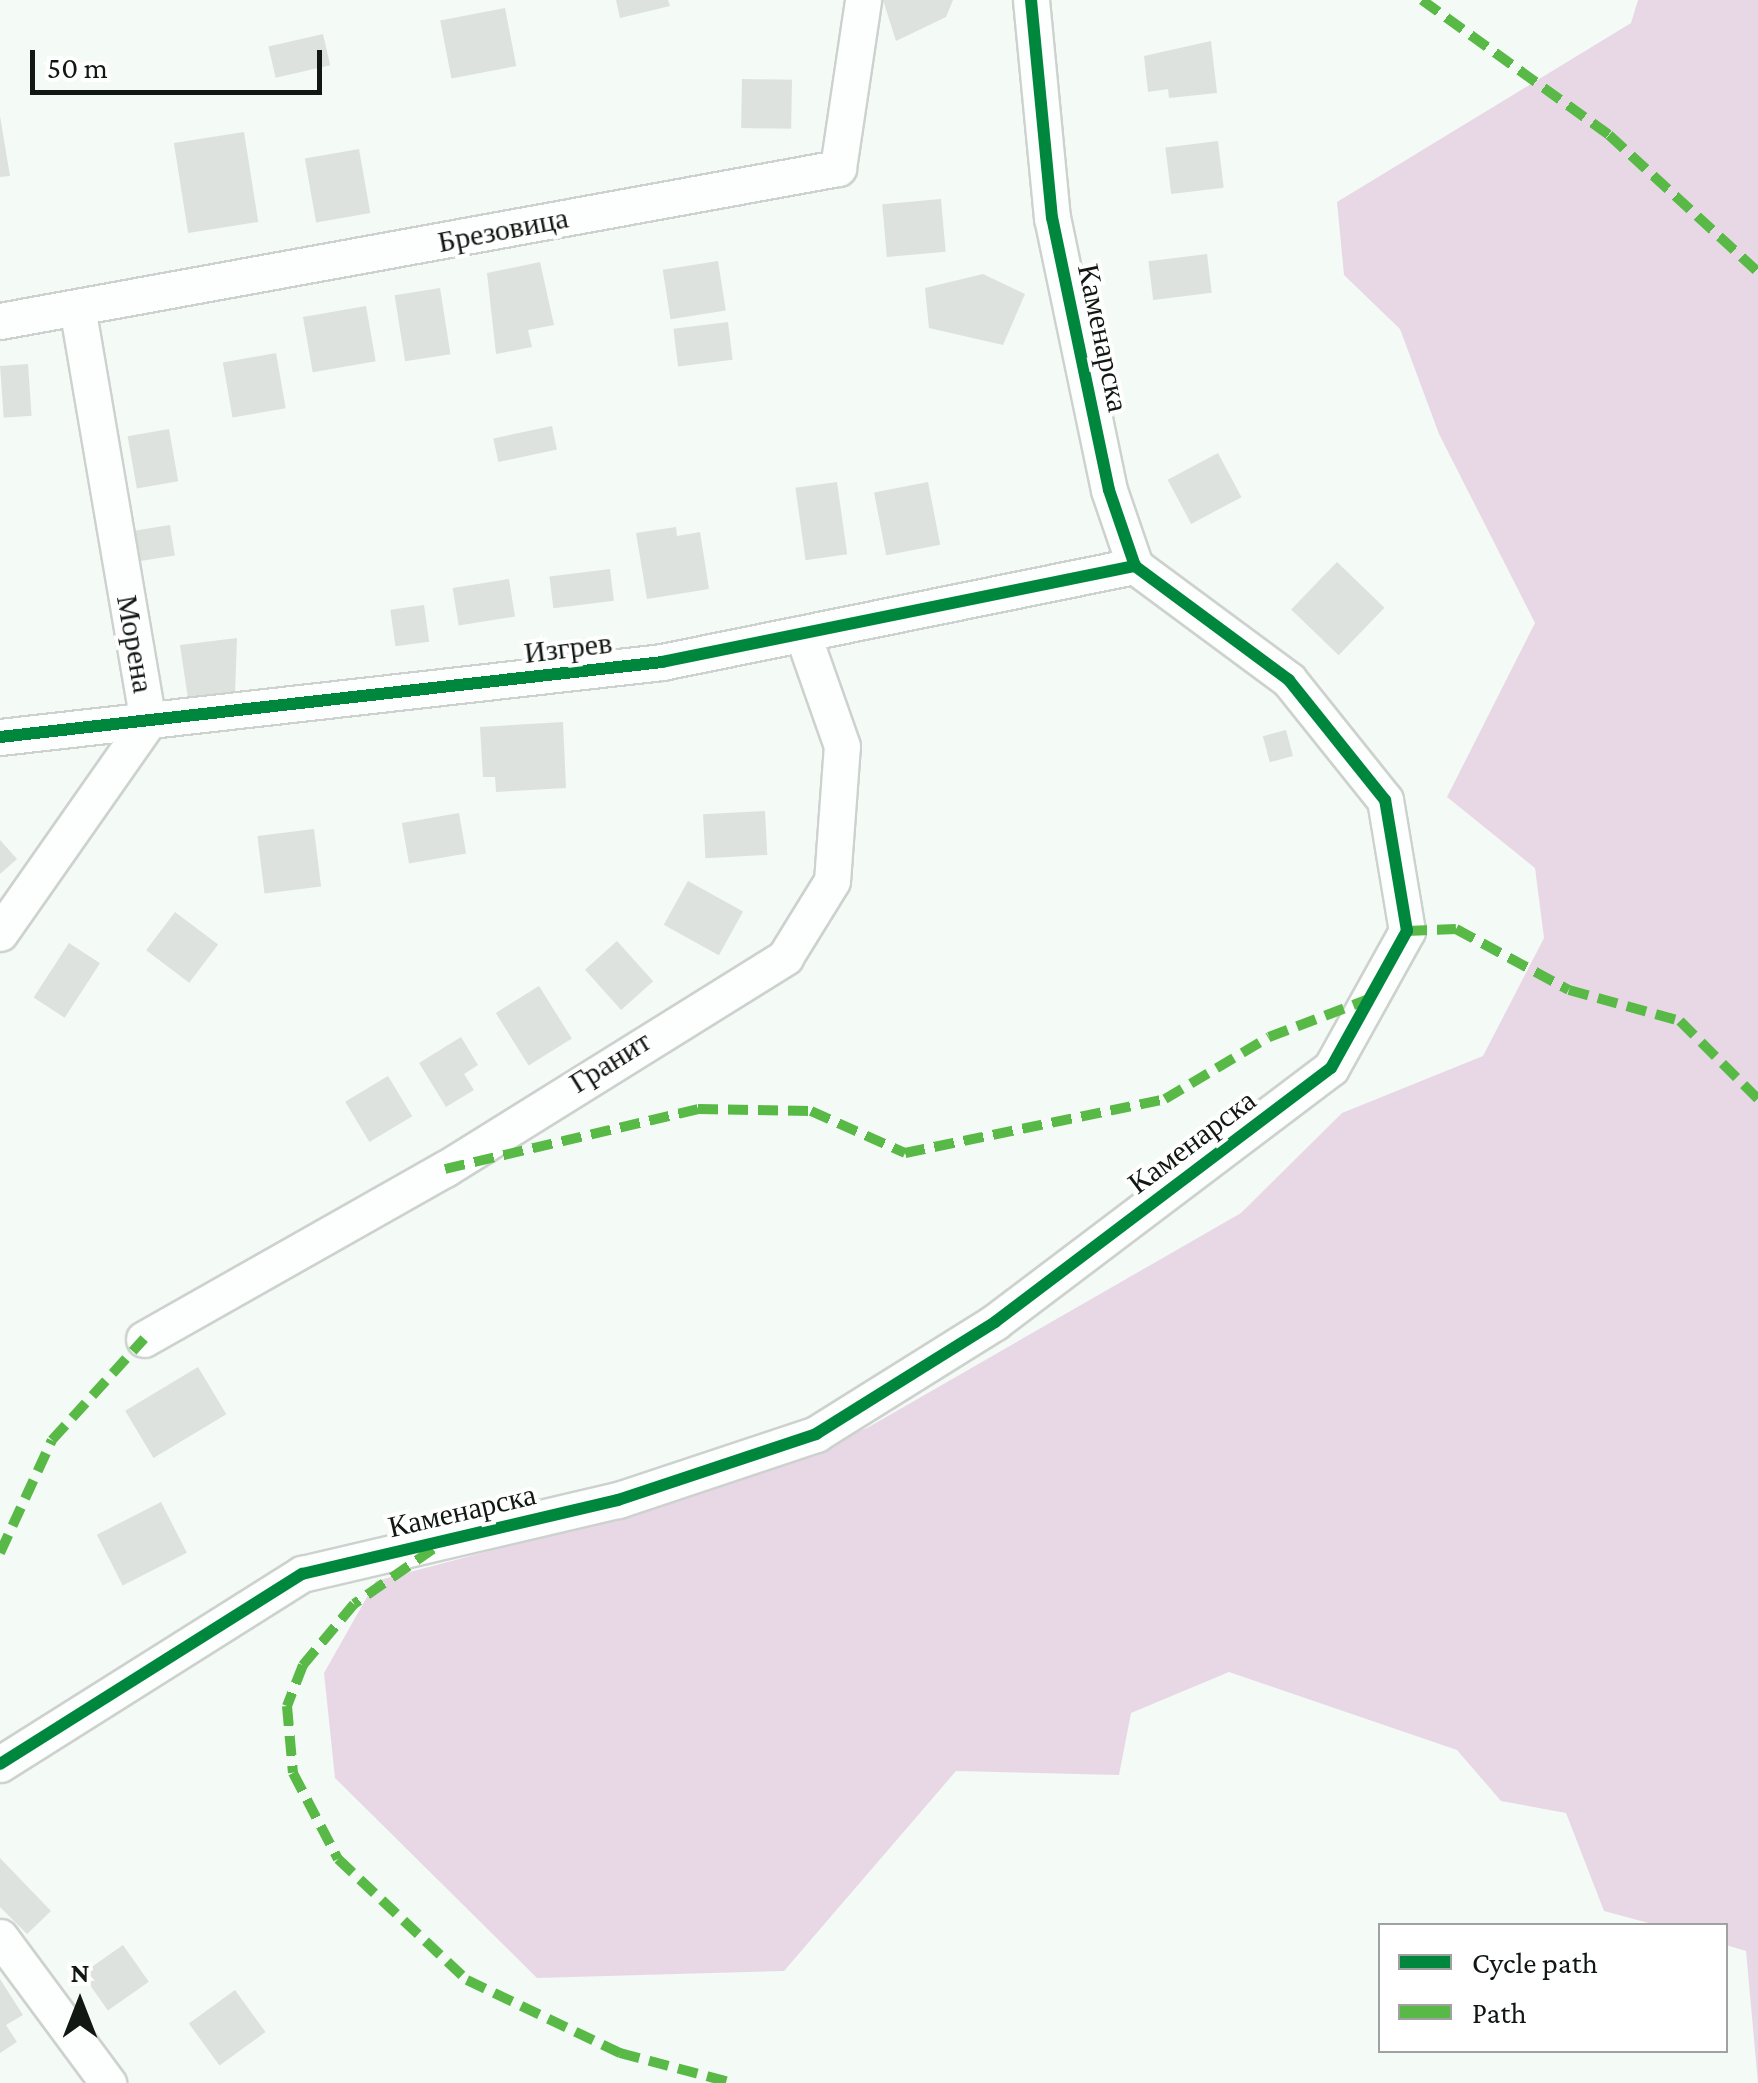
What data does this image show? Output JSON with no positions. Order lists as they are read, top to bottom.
{
  "streets": {
    "street": [
      "Брезовица",
      "Каменарска",
      "Морена",
      "Изгрев",
      "Гранит"
    ]
  },
  "crossings": [
    ["Брезовица", "Морена"],
    ["Каменарска", "Изгрев"],
    ["Морена", "Изгрев"],
    ["Изгрев", "Гранит"]
  ],
  "legend": ["Cycle path", "Path"],
  "scale_bar": "50 m",
  "north": "top"
}
